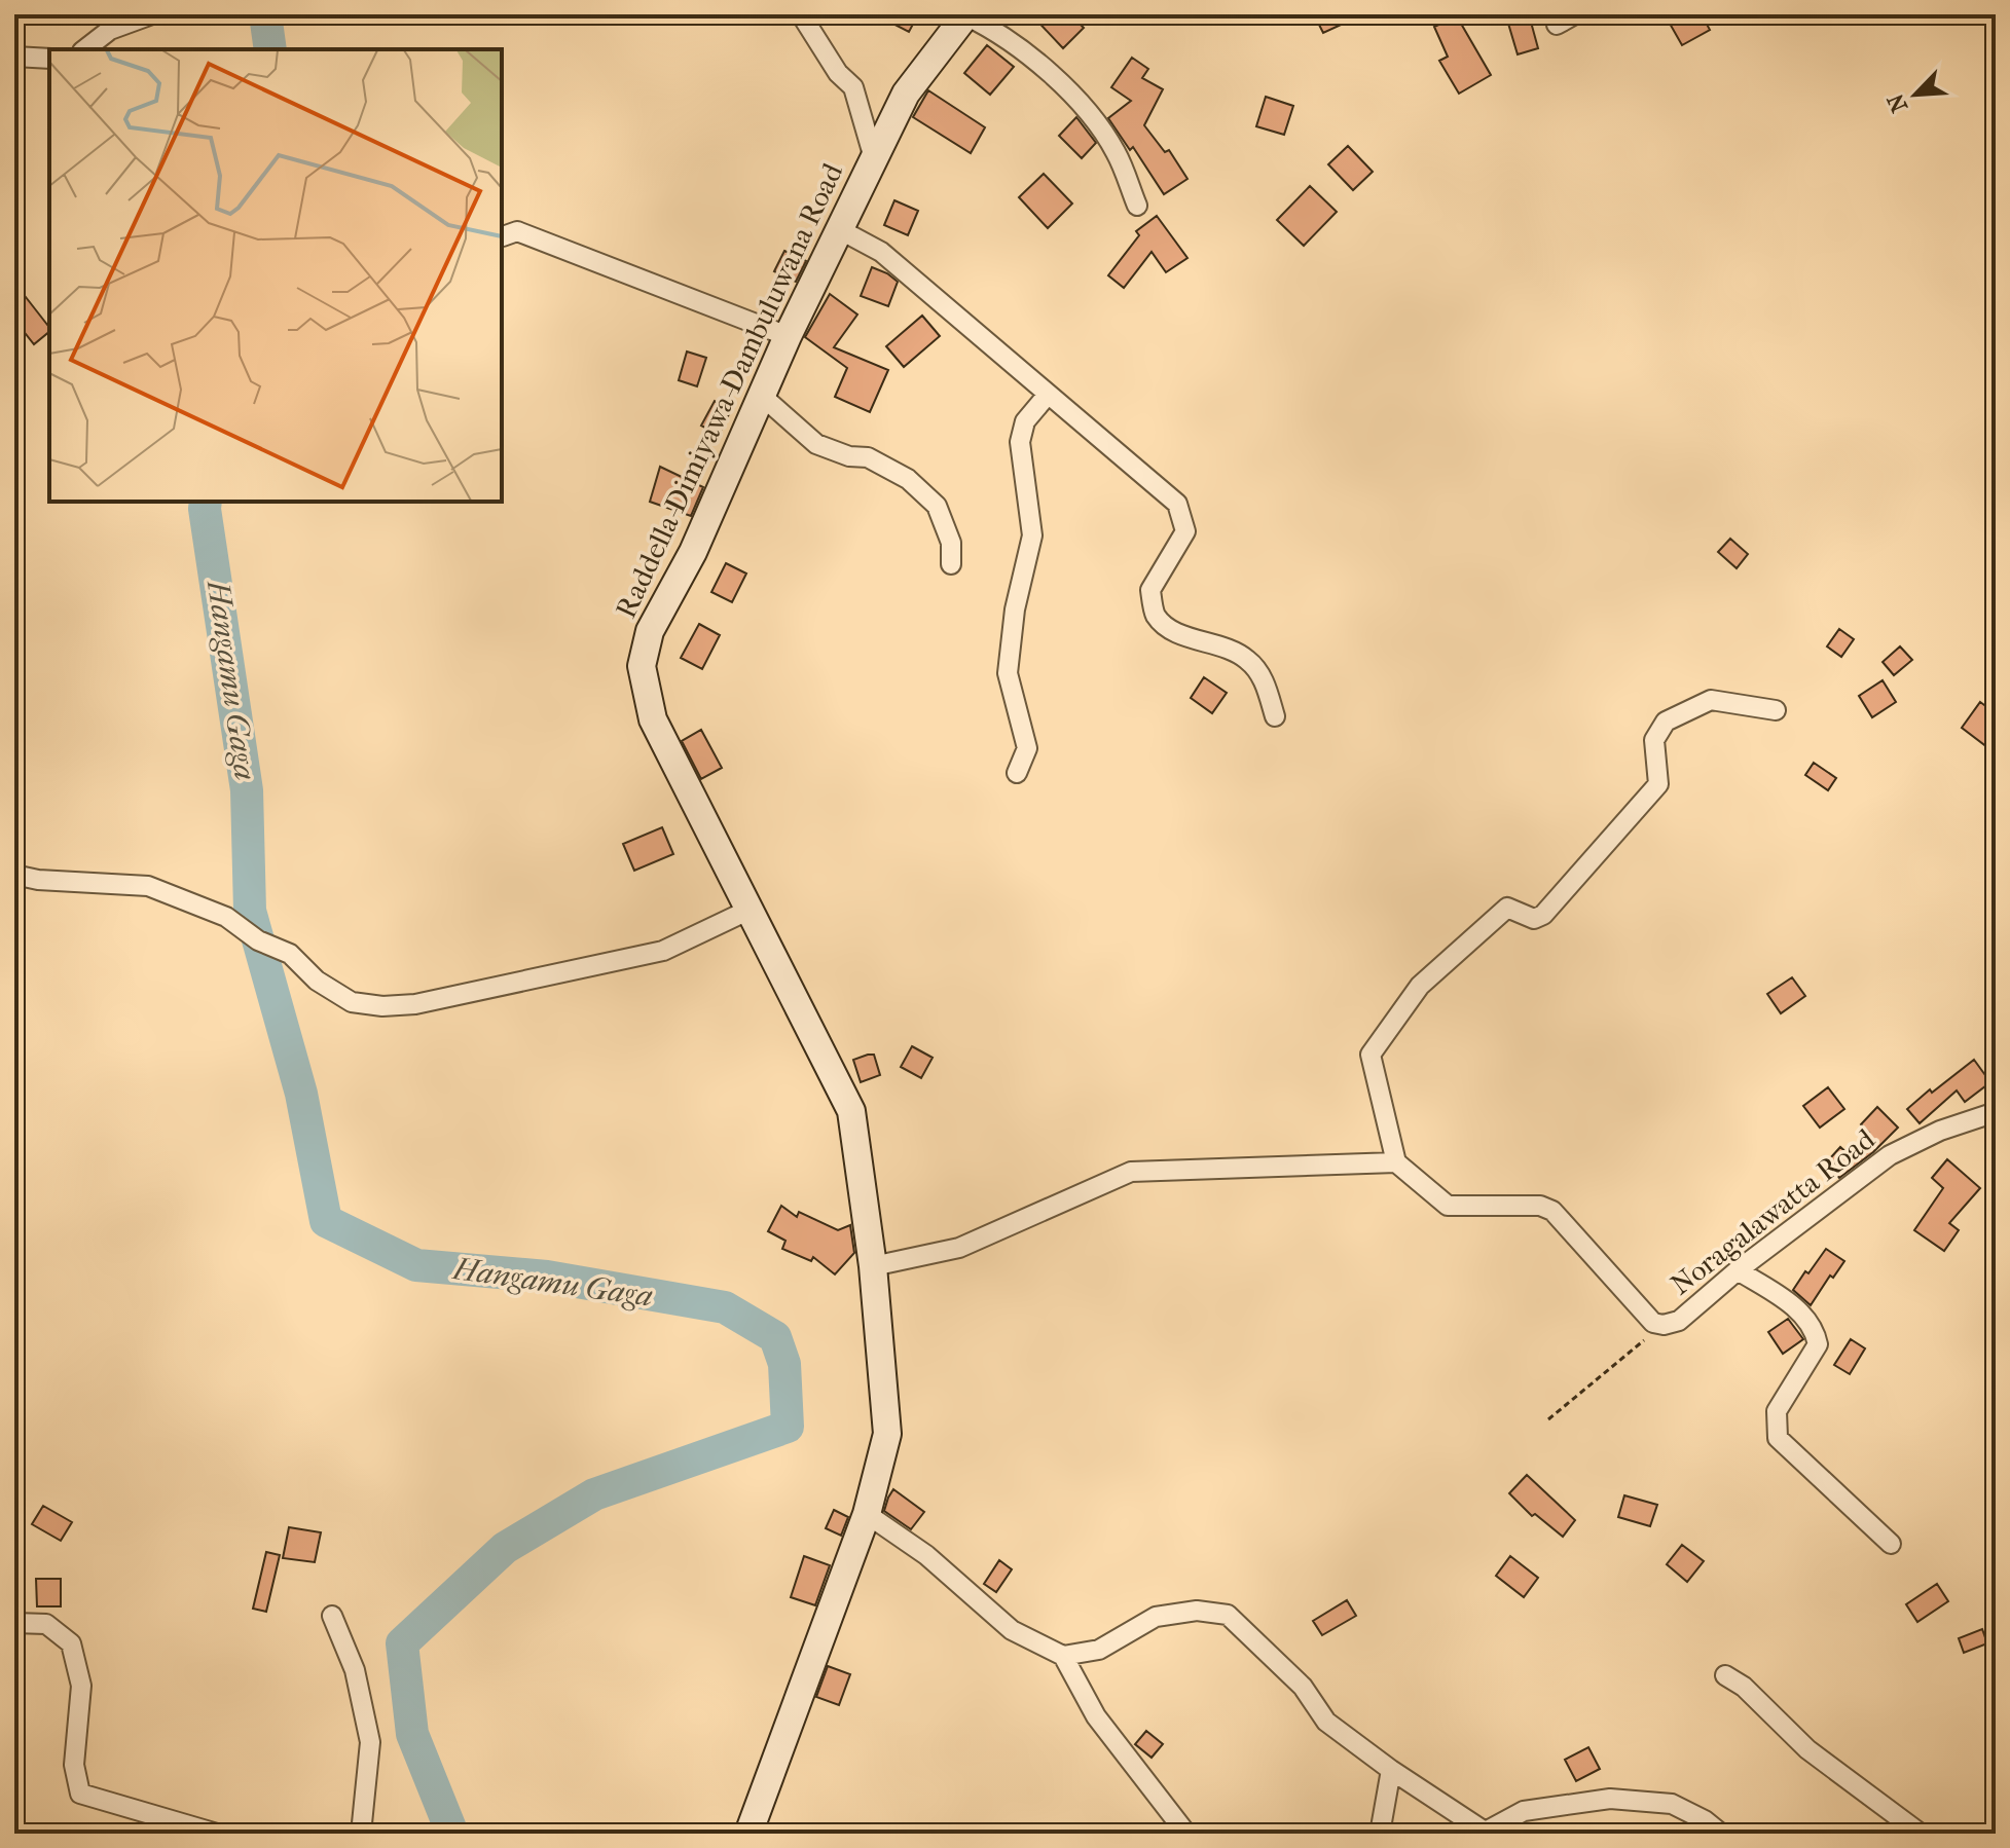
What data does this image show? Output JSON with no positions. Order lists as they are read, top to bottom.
{
  "streets": {
    "street": ["Raddella-Dimiyawa-Dambuluwana Road", "Noragalawatta Road"]
  },
  "water": ["Hangamu Gaga"],
  "north": "bottom left"
}
